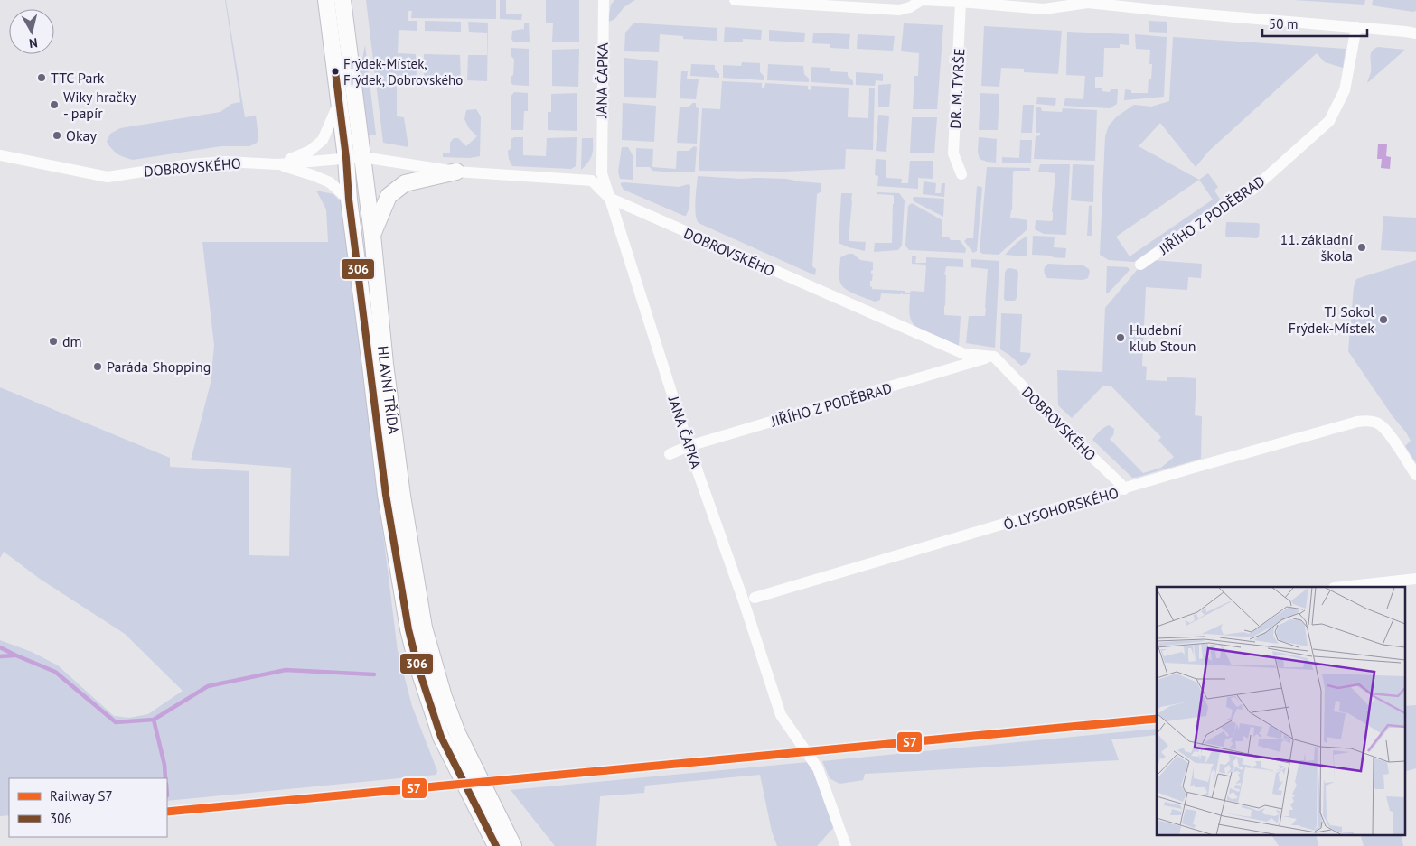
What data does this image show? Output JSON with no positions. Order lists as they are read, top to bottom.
{
  "streets": {
    "main road": ["HLAVNÍ TŘÍDA"],
    "street": [
      "JANA ČAPKA",
      "DR. M. TYRŠE",
      "DOBROVSKÉHO",
      "JIŘÍHO Z PODĚBRAD",
      "Ó. LYSOHORSKÉHO"
    ]
  },
  "crossings": [
    ["JANA ČAPKA", "DOBROVSKÉHO"],
    ["JANA ČAPKA", "JIŘÍHO Z PODĚBRAD"],
    ["DOBROVSKÉHO", "JIŘÍHO Z PODĚBRAD"],
    ["DOBROVSKÉHO", "HLAVNÍ TŘÍDA"],
    ["DOBROVSKÉHO", "Ó. LYSOHORSKÉHO"]
  ],
  "places": [
    "Frýdek-Místek, Frýdek, Dobrovského",
    "TTC Park",
    "Wiky hračky - papír",
    "Okay",
    "11. základní škola",
    "TJ Sokol Frýdek-Místek",
    "Hudební klub Stoun",
    "dm",
    "Paráda Shopping"
  ],
  "lines": ["transit line 306", "rail line S7"],
  "legend": ["Railway S7", "306"],
  "scale_bar": "50 m",
  "north": "bottom"
}
